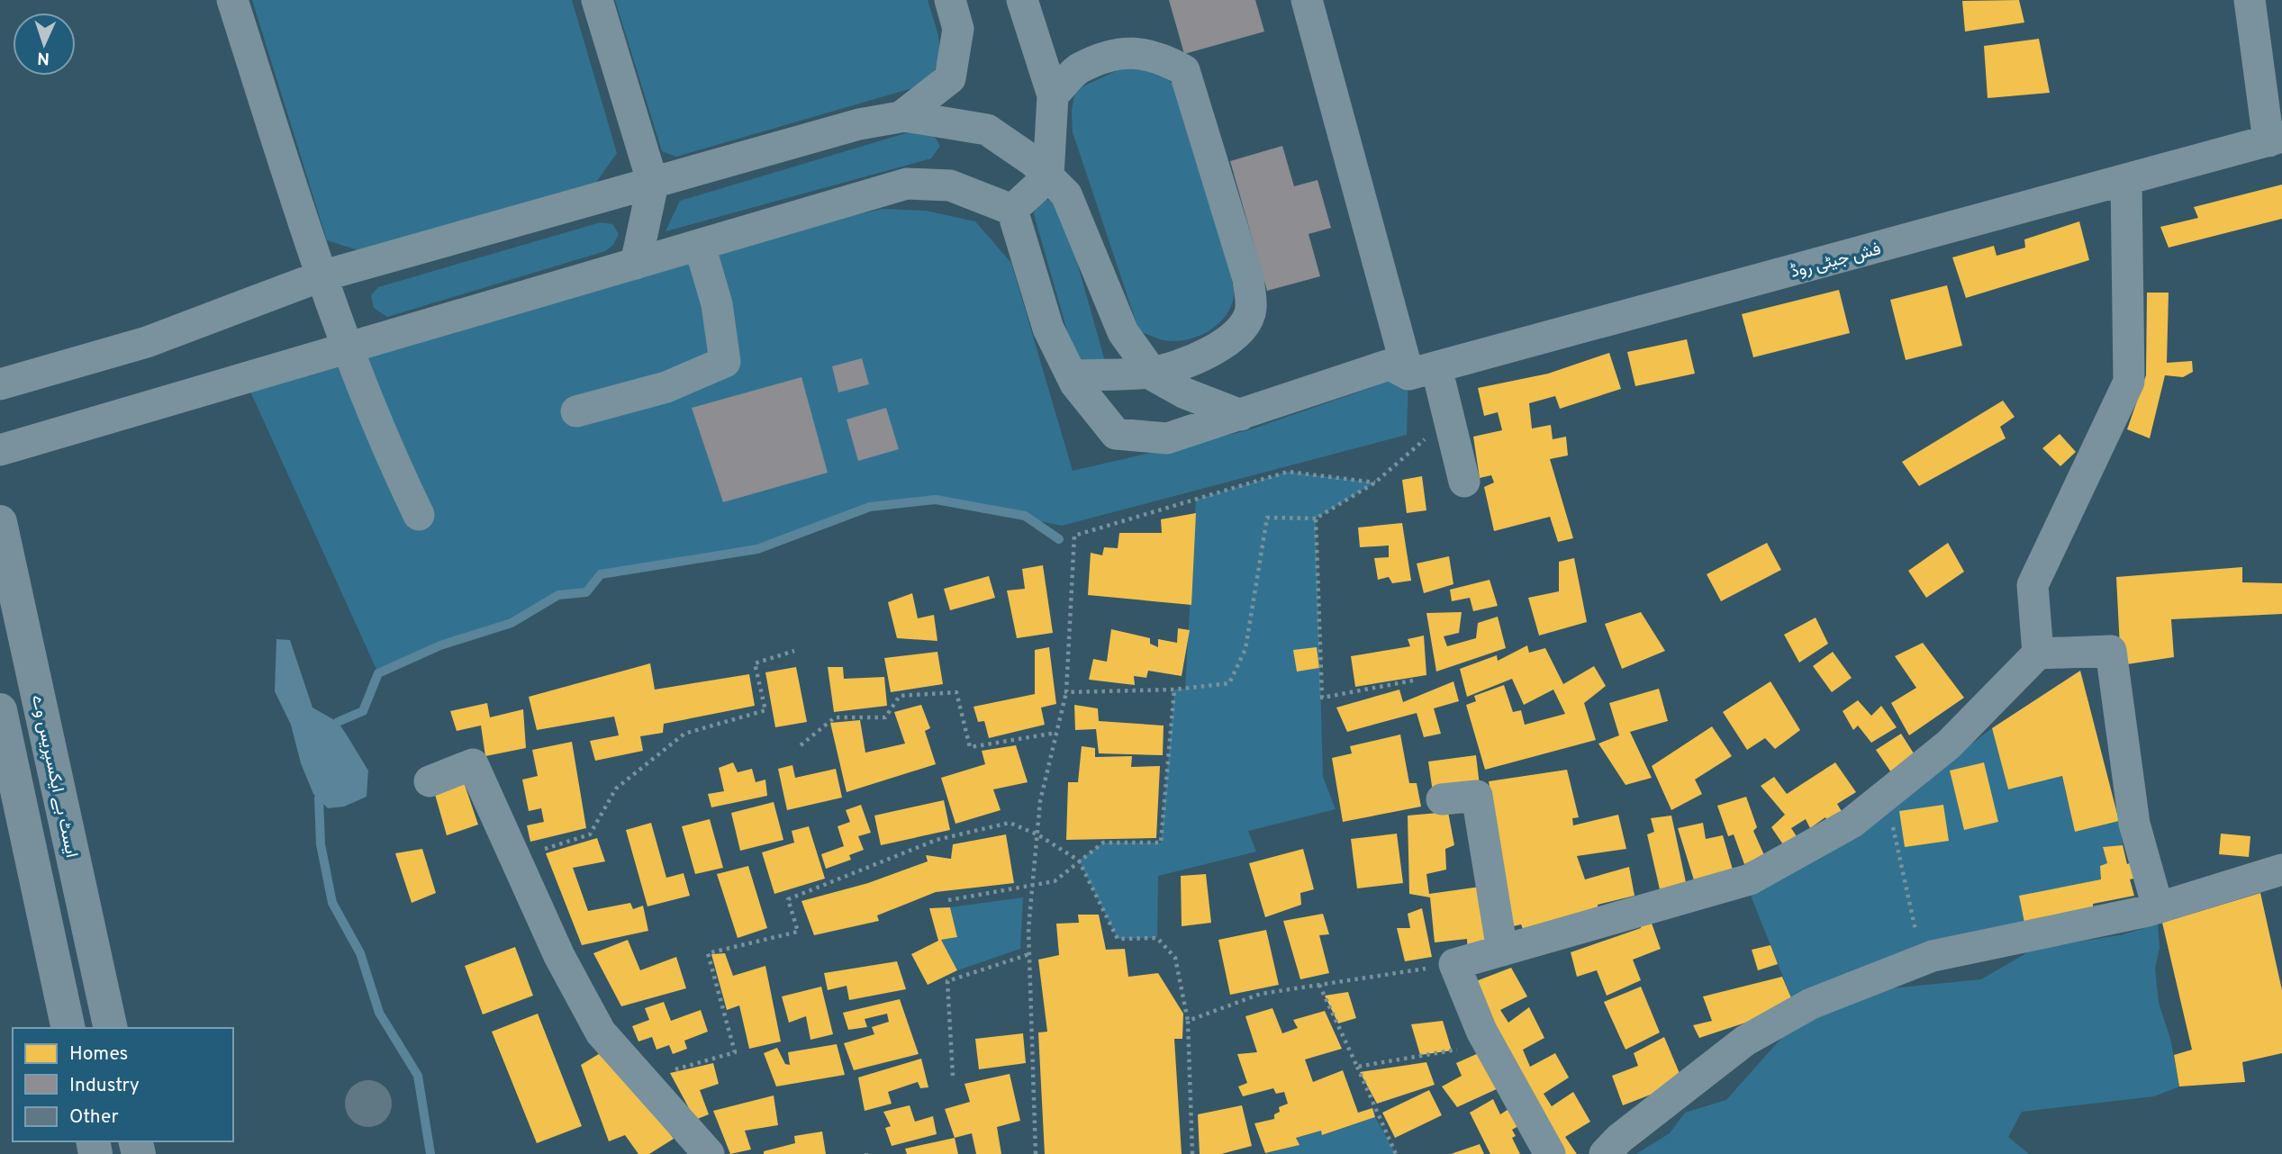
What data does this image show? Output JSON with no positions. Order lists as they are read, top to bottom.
{
  "streets": {
    "main road": ["ایسٹ بے ایکسپریس وے"],
    "street": ["فش جیٹی روڈ"]
  },
  "legend": ["Homes", "Industry", "Other"],
  "north": "bottom"
}
